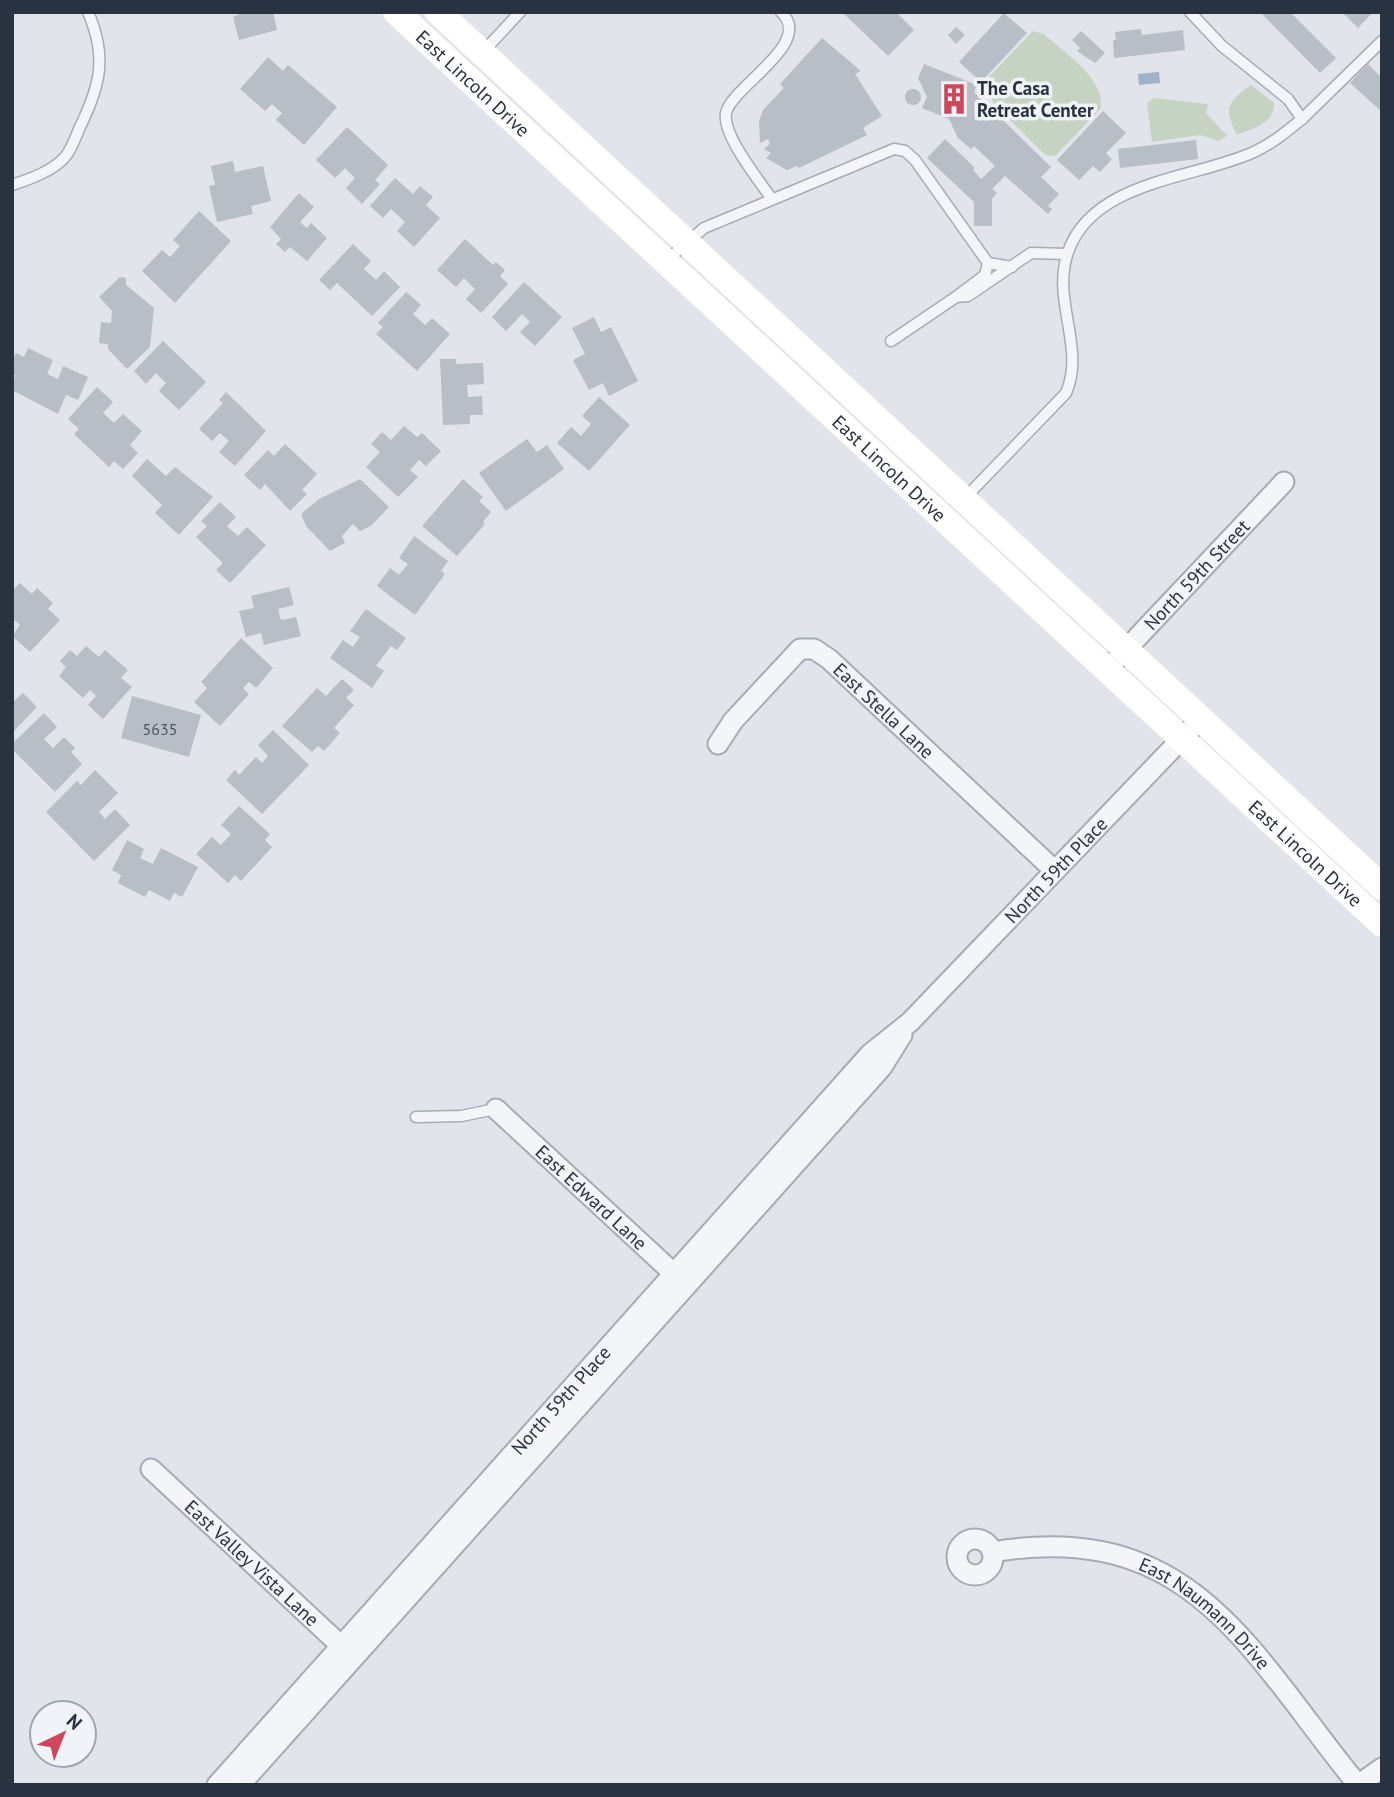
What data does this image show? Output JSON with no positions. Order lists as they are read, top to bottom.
{
  "streets": {
    "main road": ["East Lincoln Drive"],
    "street": [
      "North 59th Street",
      "East Stella Lane",
      "North 59th Place",
      "East Edward Lane",
      "East Valley Vista Lane",
      "East Naumann Drive"
    ]
  },
  "crossings": [
    ["East Lincoln Drive", "North 59th Street"],
    ["East Lincoln Drive", "North 59th Place"],
    ["East Stella Lane", "North 59th Place"],
    ["North 59th Place", "East Edward Lane"],
    ["North 59th Place", "East Valley Vista Lane"]
  ],
  "places": {
    "building": ["The Casa Retreat Center"]
  },
  "house_numbers": ["5635"],
  "north": "top right"
}
